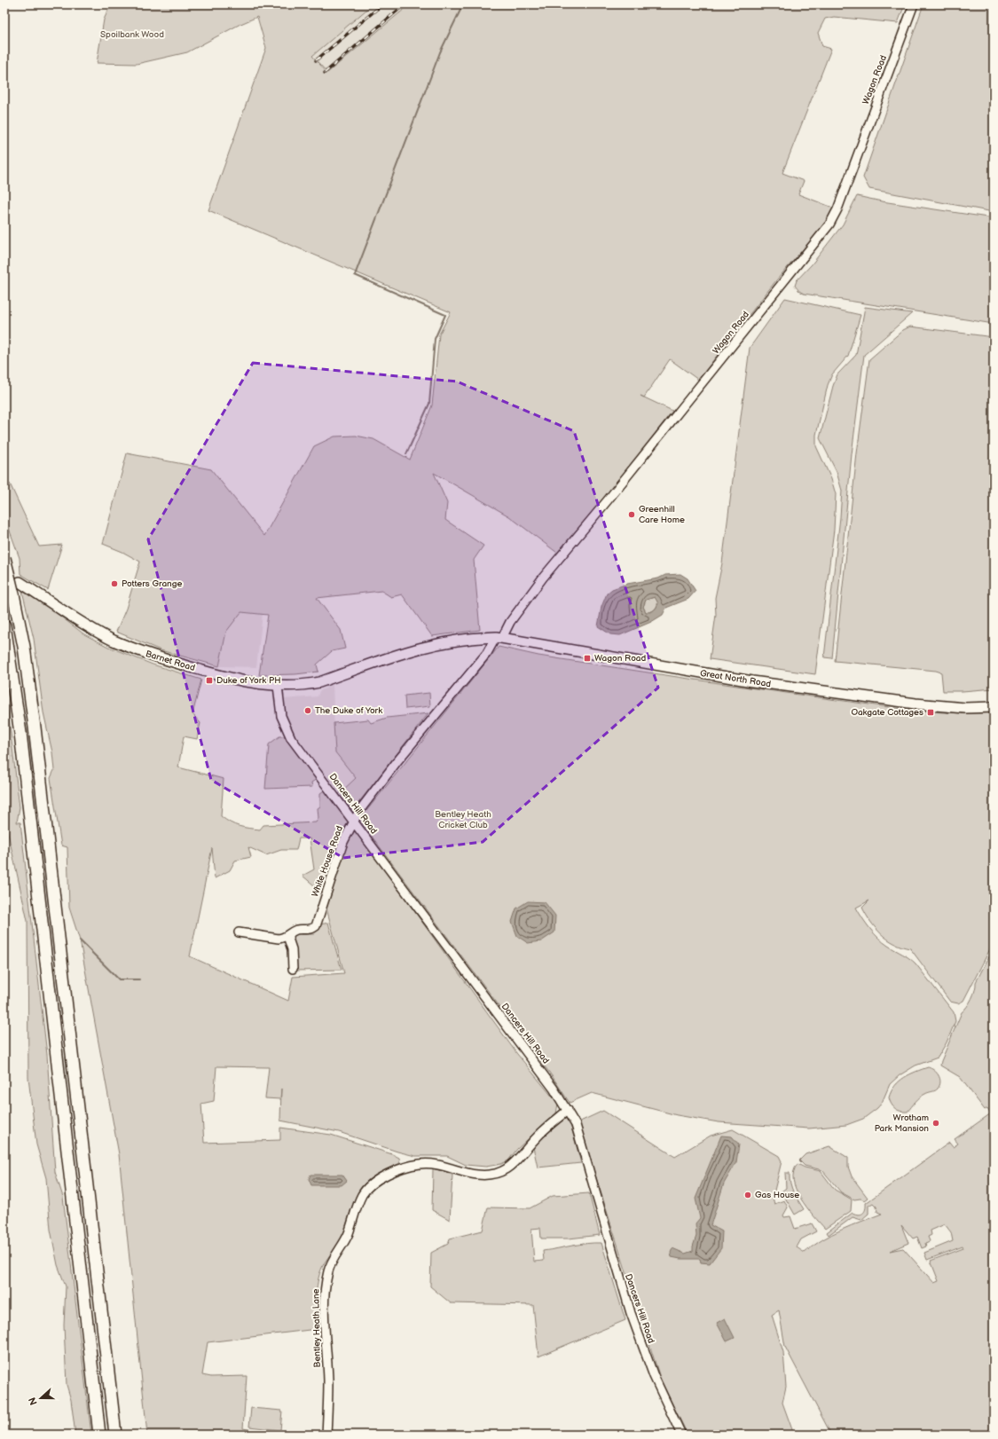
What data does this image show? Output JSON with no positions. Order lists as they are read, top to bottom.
{
  "streets": {
    "main road": ["Barnet Road", "Great North Road"],
    "street": [
      "Wagon Road",
      "Dancers Hill Road",
      "White House Road",
      "Bentley Heath Lane"
    ]
  },
  "crossings": [
    ["Wagon Road", "Great North Road"],
    ["Wagon Road", "Dancers Hill Road"],
    ["Wagon Road", "White House Road"],
    ["Barnet Road", "Great North Road"],
    ["Barnet Road", "Dancers Hill Road"],
    ["Dancers Hill Road", "White House Road"],
    ["Dancers Hill Road", "Bentley Heath Lane"]
  ],
  "parks": ["Spoilbank Wood", "Bentley Heath Cricket Club"],
  "places": {
    "other": [
      "Greenhill Care Home",
      "Potters Grange",
      "The Duke of York",
      "Wrotham Park Mansion",
      "Gas House"
    ],
    "transit": ["Wagon Road", "Duke of York PH", "Oakgate Cottages"]
  },
  "north": "left"
}
